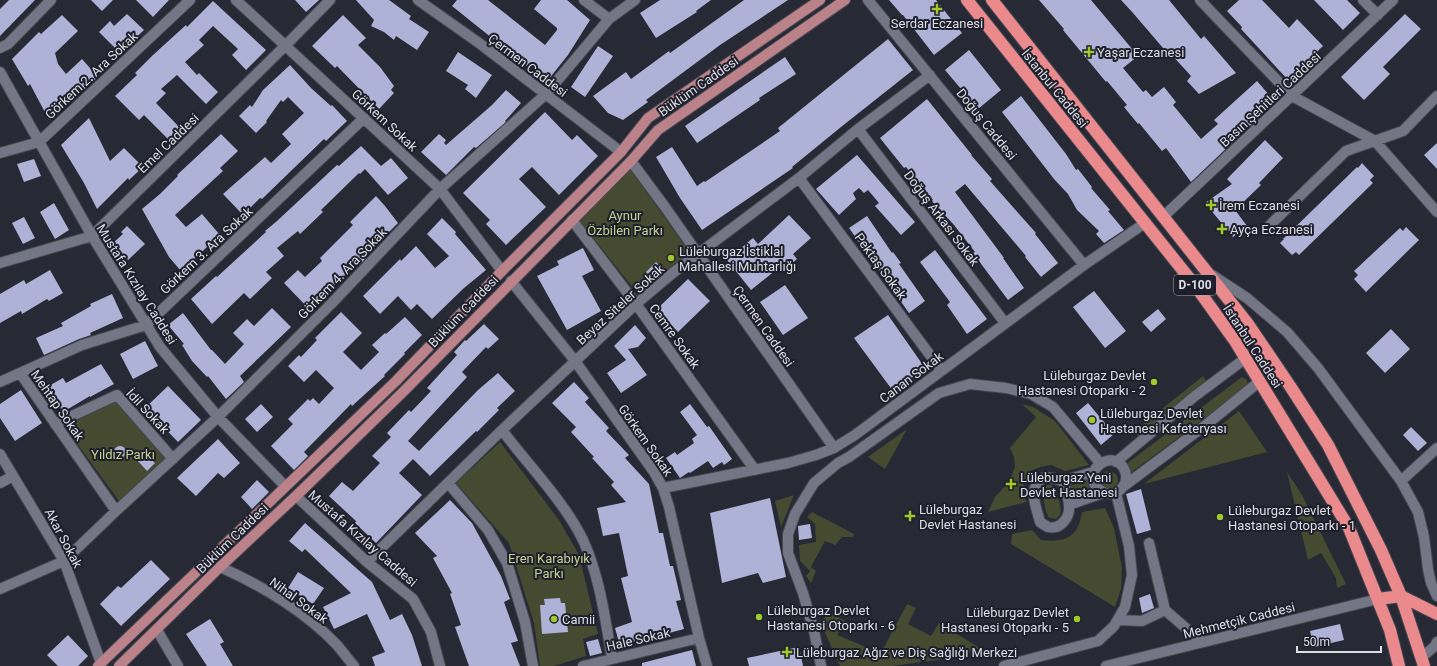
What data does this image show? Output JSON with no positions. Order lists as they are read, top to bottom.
{
  "streets": {
    "highway": ["İstanbul Caddesi", "D-100"],
    "main road": ["Büklüm Caddesi"],
    "street": [
      "Çermen Caddesi",
      "Görkem 2. Ara Sokak",
      "Basın Şehitleri Caddesi",
      "Görkem Sokak",
      "Doğuş Caddesi",
      "Emel Caddesi",
      "Doğuş Arkası Sokak",
      "Görkem 3. Ara Sokak",
      "Pektaş Sokak",
      "Görkem 4. Ara Sokak",
      "Mustafa Kızılay Caddesi",
      "Beyaz Siteler Sokak",
      "Cemre Sokak",
      "Canan Sokak",
      "Mehtap Sokak",
      "İdil Sokak",
      "Akar Sokak",
      "Nihal Sokak",
      "Mehmetçik Caddesi",
      "Hale Sokak"
    ]
  },
  "crossings": [
    ["Çermen Caddesi", "Büklüm Caddesi"],
    ["Çermen Caddesi", "Görkem 4. Ara Sokak"],
    ["Çermen Caddesi", "Beyaz Siteler Sokak"],
    ["Çermen Caddesi", "Canan Sokak"],
    ["Görkem 2. Ara Sokak", "Mustafa Kızılay Caddesi"],
    ["Büklüm Caddesi", "Görkem Sokak"],
    ["Büklüm Caddesi", "Mustafa Kızılay Caddesi"],
    ["Büklüm Caddesi", "Cemre Sokak"],
    ["Büklüm Caddesi", "Akar Sokak"],
    ["Büklüm Caddesi", "Nihal Sokak"],
    ["İstanbul Caddesi", "Basın Şehitleri Caddesi"],
    ["İstanbul Caddesi", "Canan Sokak"],
    ["İstanbul Caddesi", "Mehmetçik Caddesi"],
    ["Görkem Sokak", "Emel Caddesi"],
    ["Görkem Sokak", "Görkem 3. Ara Sokak"],
    ["Görkem Sokak", "Görkem 4. Ara Sokak"],
    ["Görkem Sokak", "Beyaz Siteler Sokak"],
    ["Görkem Sokak", "Canan Sokak"],
    ["Görkem Sokak", "Hale Sokak"],
    ["Doğuş Caddesi", "Beyaz Siteler Sokak"],
    ["Doğuş Caddesi", "Canan Sokak"],
    ["Emel Caddesi", "Mustafa Kızılay Caddesi"],
    ["Doğuş Arkası Sokak", "Beyaz Siteler Sokak"],
    ["Doğuş Arkası Sokak", "Canan Sokak"],
    ["Görkem 3. Ara Sokak", "Mustafa Kızılay Caddesi"],
    ["Görkem 3. Ara Sokak", "Mehtap Sokak"],
    ["Pektaş Sokak", "Beyaz Siteler Sokak"],
    ["Pektaş Sokak", "Canan Sokak"],
    ["Görkem 4. Ara Sokak", "Mustafa Kızılay Caddesi"],
    ["Görkem 4. Ara Sokak", "Mehtap Sokak"],
    ["Görkem 4. Ara Sokak", "İdil Sokak"],
    ["Görkem 4. Ara Sokak", "Akar Sokak"],
    ["Mustafa Kızılay Caddesi", "Beyaz Siteler Sokak"],
    ["Beyaz Siteler Sokak", "Cemre Sokak"],
    ["Cemre Sokak", "Canan Sokak"],
    ["Mehtap Sokak", "İdil Sokak"]
  ],
  "parks": ["Aynur Özbilen Parkı", "Yıldız Parkı", "Eren Karabıyık Parkı"],
  "places": {
    "health": [
      "Serdar Eczanesi",
      "Yaşar Eczanesi",
      "İrem Eczanesi",
      "Ayça Eczanesi",
      "Lüleburgaz Yeni Devlet Hastanesi",
      "Lüleburgaz Devlet Hastanesi",
      "Lüleburgaz Ağız ve Diş Sağlığı Merkezi"
    ],
    "other": [
      "Lüleburgaz İstiklal Mahallesi Muhtarlığı",
      "Lüleburgaz Devlet Hastanesi Otoparkı - 2",
      "Lüleburgaz Devlet Hastanesi Kafeteryası",
      "Lüleburgaz Devlet Hastanesi Otoparkı - 1",
      "Lüleburgaz Devlet Hastanesi Otoparkı - 6",
      "Camii",
      "Lüleburgaz Devlet Hastanesi Otoparkı - 5"
    ]
  },
  "scale_bar": "50 m"
}
